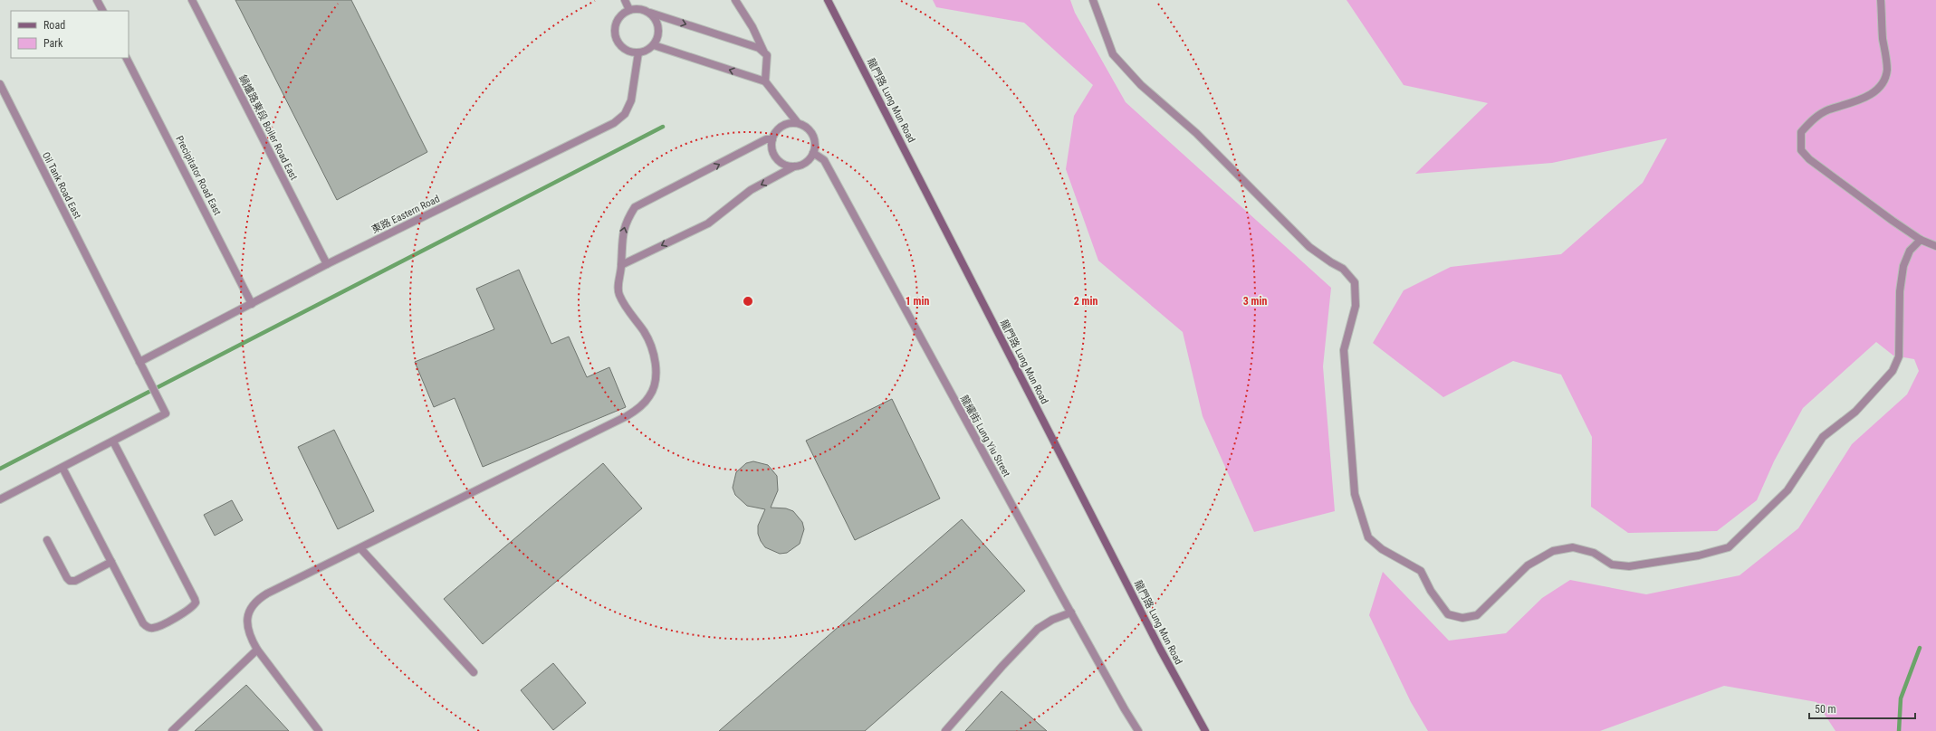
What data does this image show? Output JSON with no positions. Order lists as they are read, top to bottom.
{
  "streets": {
    "street": [
      "龍門路 Lung Mun Road",
      "鍋爐路東段 Boiler Road East",
      "Precipitator Road East",
      "Oil Tank Road East",
      "東路 Eastern Road",
      "龍耀街 Lung Yiu Street"
    ]
  },
  "crossings": [
    ["鍋爐路東段 Boiler Road East", "東路 Eastern Road"],
    ["Precipitator Road East", "東路 Eastern Road"],
    ["Oil Tank Road East", "東路 Eastern Road"]
  ],
  "legend": ["Road", "Park"],
  "scale_bar": "50 m",
  "rings": ["1 min", "2 min", "3 min"]
}
